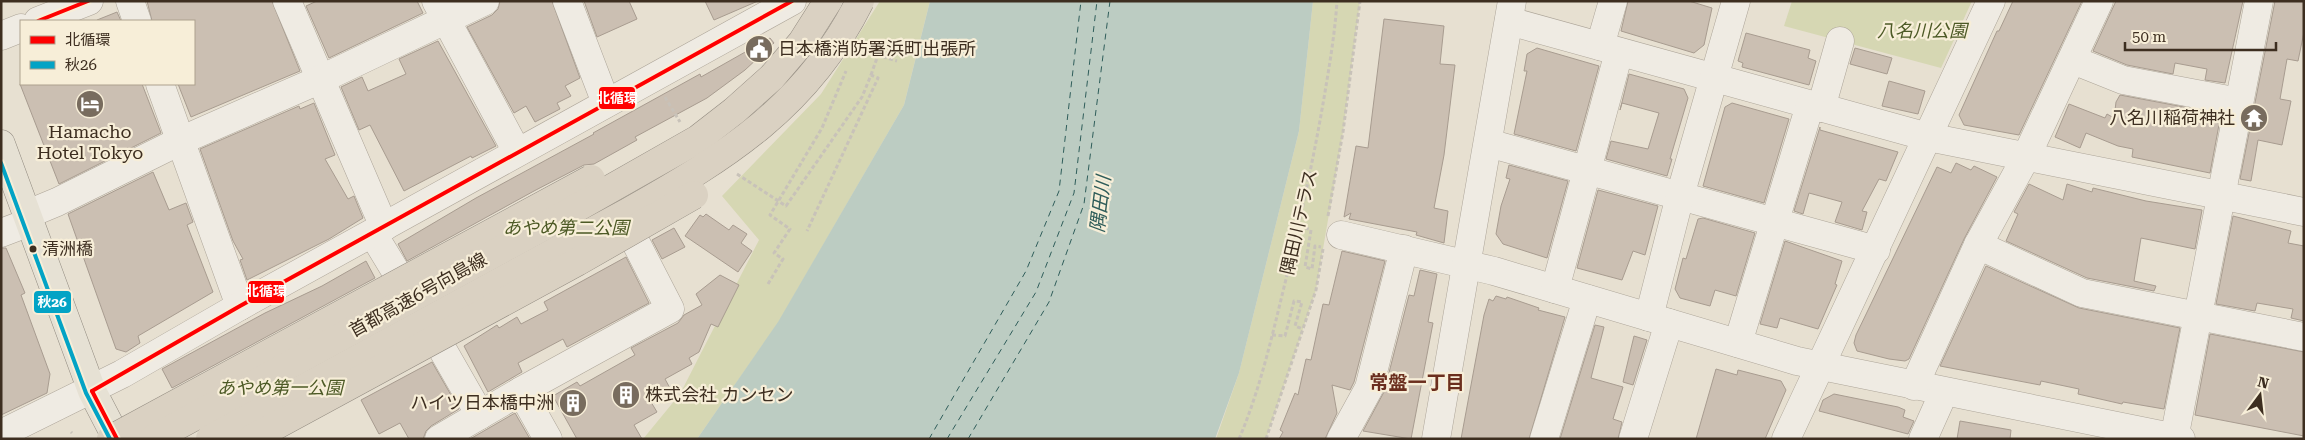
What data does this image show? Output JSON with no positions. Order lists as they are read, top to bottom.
{
  "streets": {
    "highway": ["首都高速6号向島線"],
    "path": ["隅田川テラス"]
  },
  "districts": ["常盤一丁目"],
  "water": ["隅田川"],
  "parks": ["八名川公園", "あやめ第二公園", "あやめ第一公園"],
  "places": {
    "public building": ["日本橋消防署浜町出張所"],
    "hotel": ["Hamacho Hotel Tokyo"],
    "temple": ["八名川稲荷神社"],
    "other": ["清洲橋"],
    "building": ["株式会社 カンセン", "ハイツ日本橋中洲"]
  },
  "lines": ["transit line 北循環", "transit line 秋26"],
  "legend": ["北循環", "秋26"],
  "scale_bar": "50 m",
  "north": "top"
}
